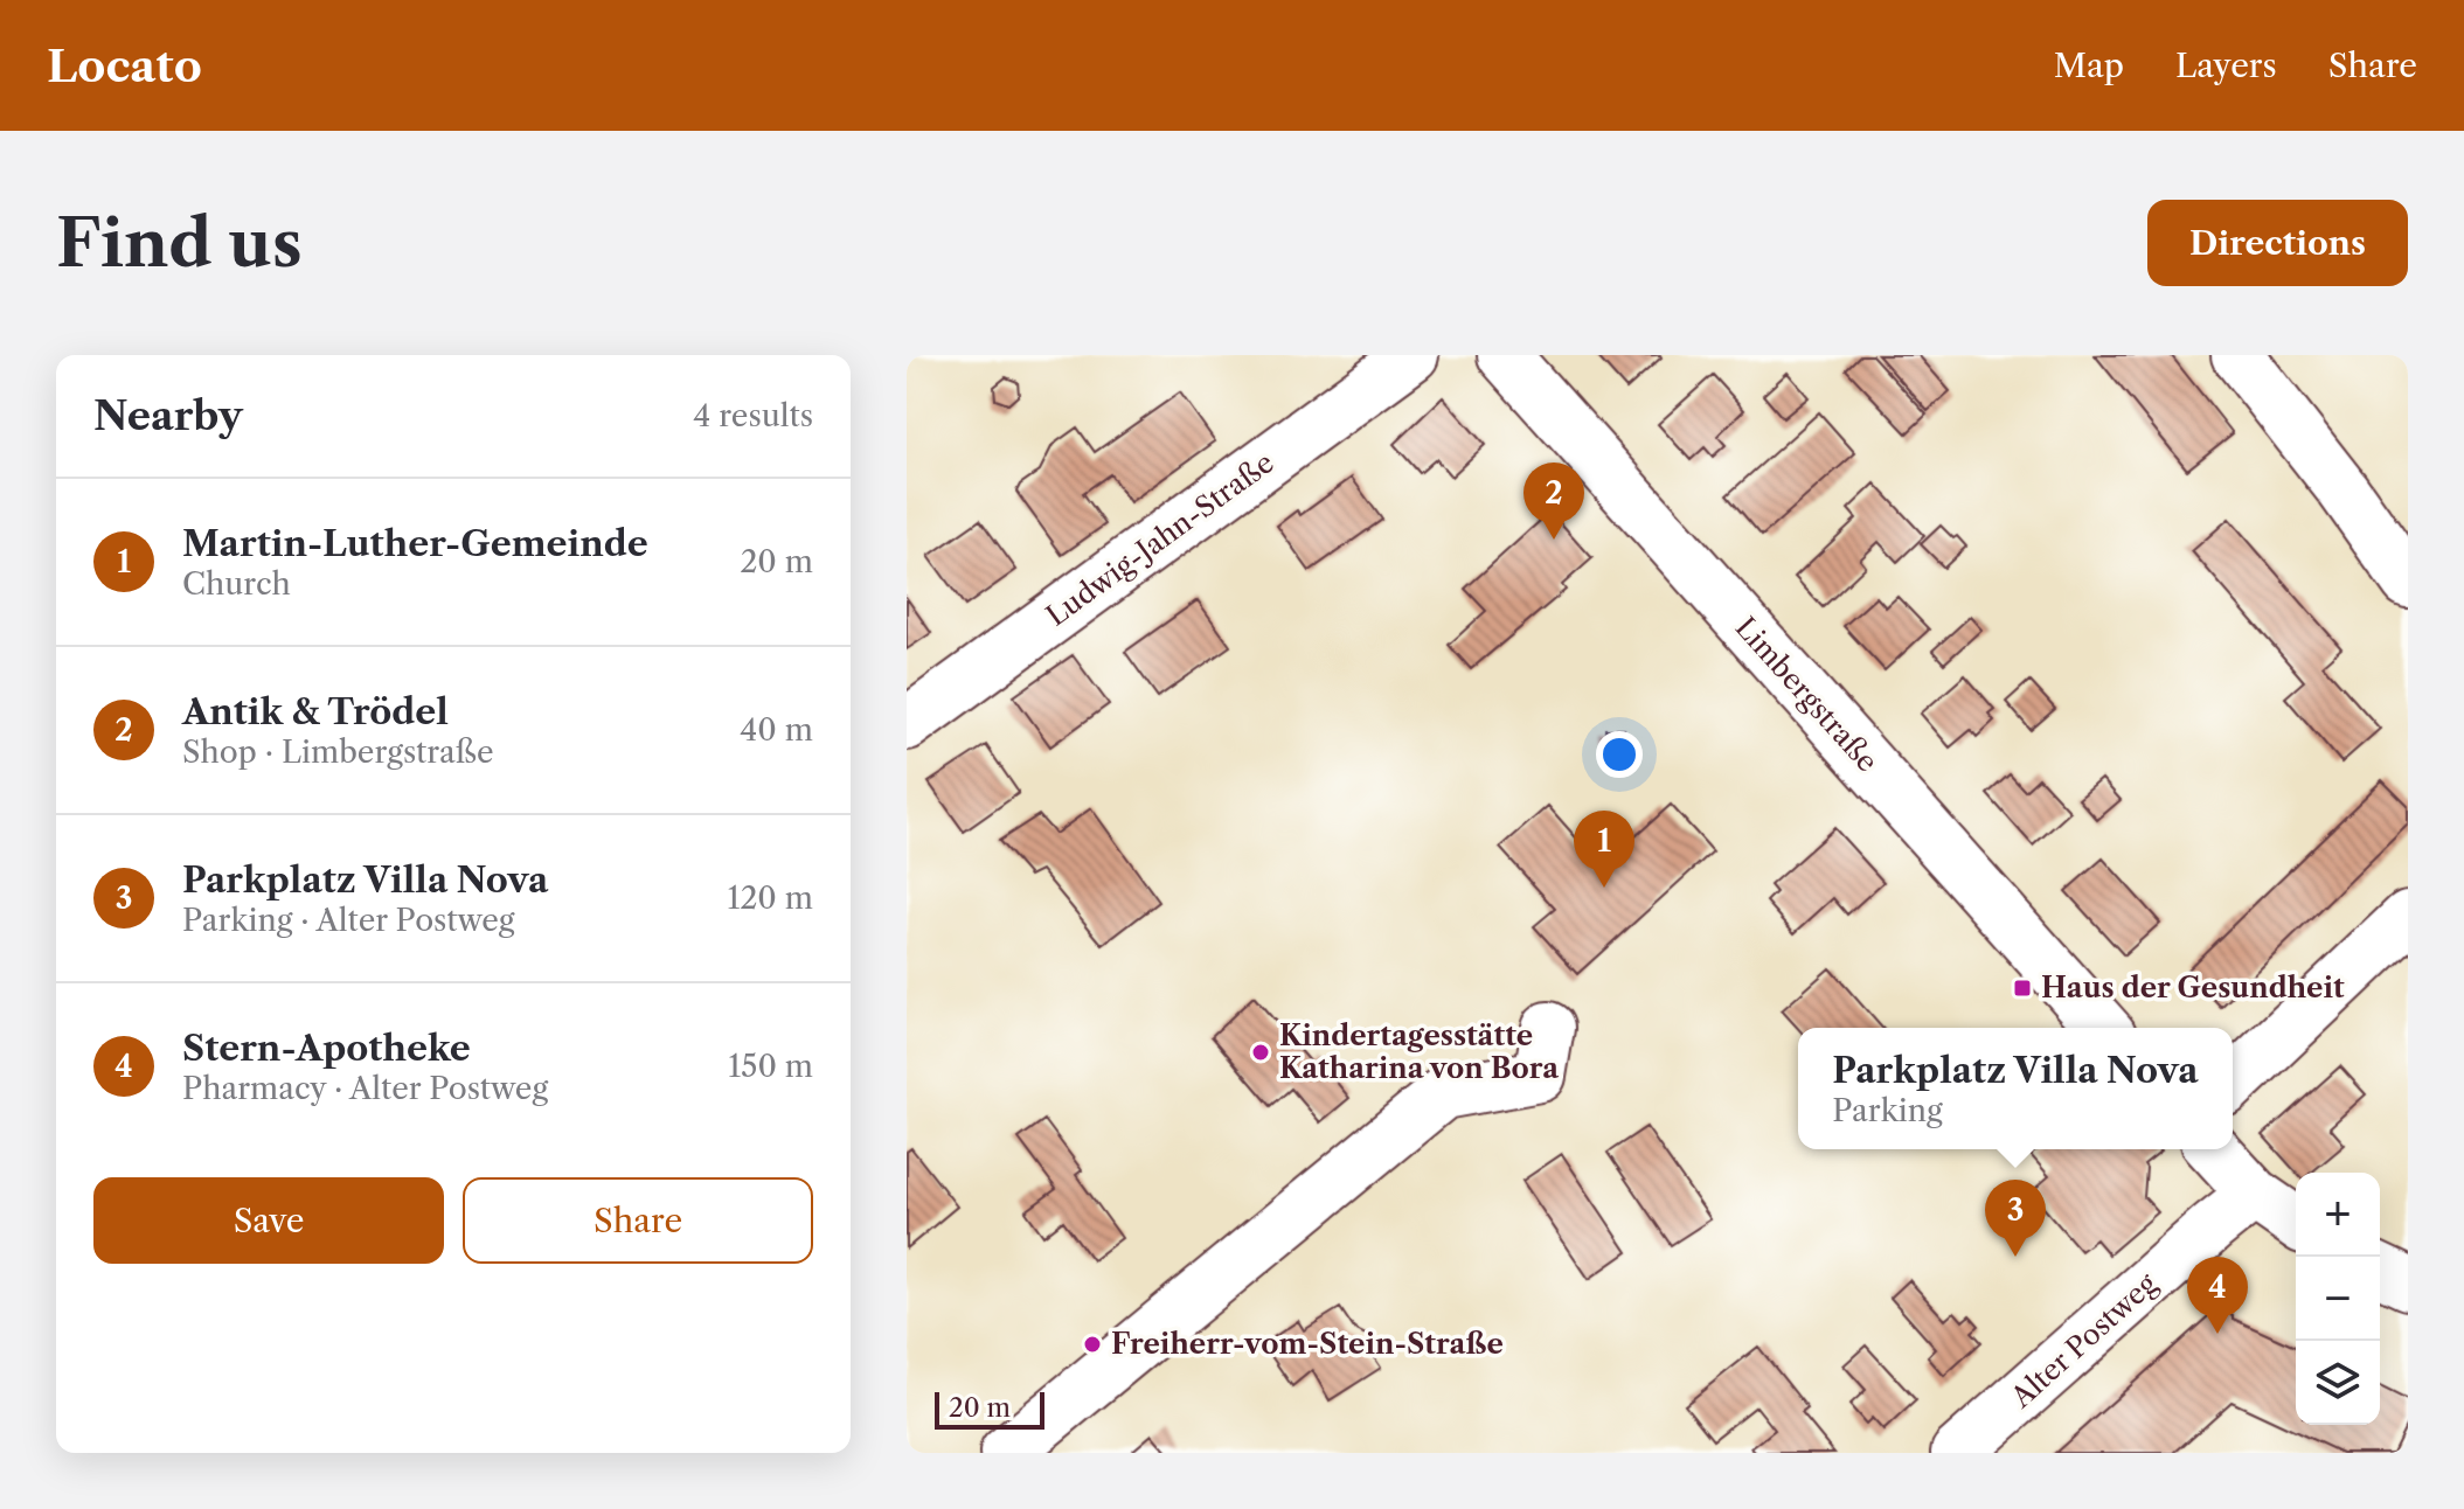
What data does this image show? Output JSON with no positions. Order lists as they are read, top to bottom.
{
  "streets": {
    "street": ["Ludwig-Jahn-Straße", "Limbergstraße", "Alter Postweg"]
  },
  "places": {
    "transit": ["Haus der Gesundheit"],
    "other": ["Kindertagesstätte Katharina von Bora", "Freiherr-vom-Stein-Straße"]
  },
  "scale_bar": "20 m",
  "page": {
    "header": "Locato",
    "nav": ["Map", "Layers", "Share"],
    "buttons": [
      "Directions",
      ["Save", "Share"]
    ],
    "title": "Find us",
    "heading": ["Nearby", "4 results"],
    "pins": [
      "2",
      "1",
      "3",
      "4"
    ],
    "list": [
      {
        "mark": "1",
        "name": "Martin-Luther-Gemeinde",
        "note": "Church",
        "value": "20 m"
      },
      {
        "mark": "2",
        "name": "Antik & Trödel",
        "note": "Shop · Limbergstraße",
        "value": "40 m"
      },
      {
        "mark": "3",
        "name": "Parkplatz Villa Nova",
        "note": "Parking · Alter Postweg",
        "value": "120 m"
      },
      {
        "mark": "4",
        "name": "Stern-Apotheke",
        "note": "Pharmacy · Alter Postweg",
        "value": "150 m"
      }
    ],
    "popup": ["Parkplatz Villa Nova", "Parking"],
    "map_buttons": ["+", "−"],
    "scale": "20 m"
  }
}
